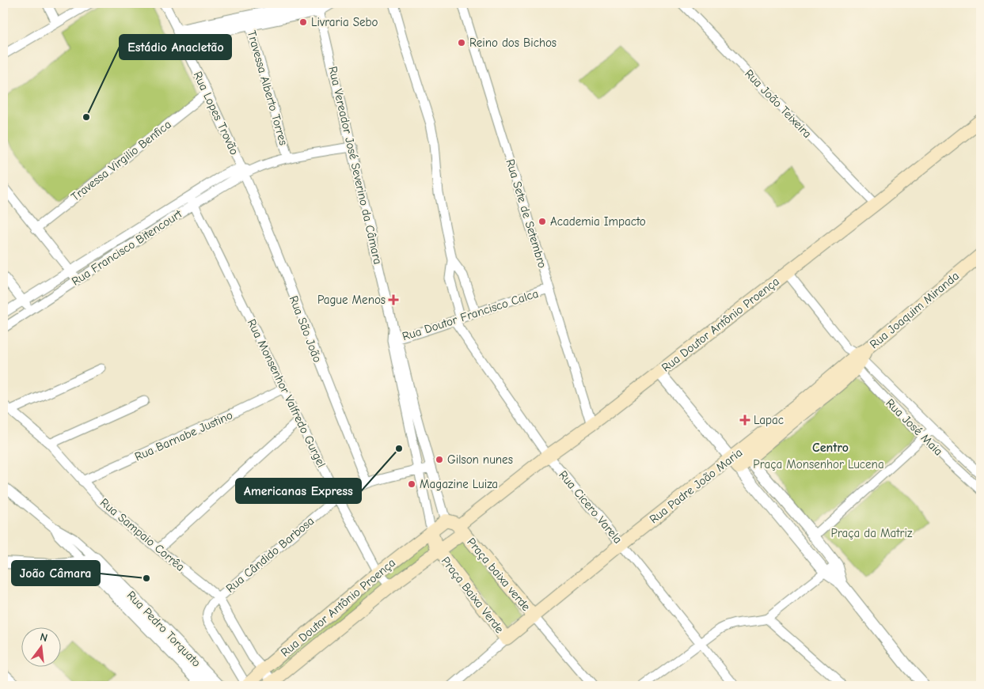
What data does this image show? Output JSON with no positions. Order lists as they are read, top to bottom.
{
  "streets": {
    "main road": [
      "Rua Joaquim Miranda",
      "Rua Doutor Antônio Proença",
      "Rua Padre João Maria",
      "Praça baixa verde",
      "Praça Baixa Verde"
    ],
    "street": [
      "Travessa Alberto Torres",
      "Rua João Teixeira",
      "Rua Lopes Trovão",
      "Travessa Virgilio Benfica",
      "Rua Vereador José Severino da Câmara",
      "Rua Sete de Setembro",
      "Rua Francisco Bitencourt",
      "Rua Doutor Francisco Calca",
      "Rua São João",
      "Rua Monsenhor Valfredo Gurgel",
      "Rua José Maia",
      "Rua Barnabe Justino",
      "Rua Cicero Varela",
      "Rua Sampaio Corrêa",
      "Rua Cândido Barbosa",
      "Rua Pedro Torquato"
    ]
  },
  "crossings": [
    ["Travessa Alberto Torres", "Rua Francisco Bitencourt"],
    ["Rua João Teixeira", "Rua Doutor Antônio Proença"],
    ["Rua Lopes Trovão", "Travessa Virgilio Benfica"],
    ["Rua Lopes Trovão", "Rua Francisco Bitencourt"],
    ["Rua Lopes Trovão", "Rua São João"],
    ["Rua Vereador José Severino da Câmara", "Rua Francisco Bitencourt"],
    ["Rua Vereador José Severino da Câmara", "Rua Doutor Francisco Calca"],
    ["Rua Vereador José Severino da Câmara", "Rua Doutor Antônio Proença"],
    ["Rua Vereador José Severino da Câmara", "Rua Cândido Barbosa"],
    ["Rua Vereador José Severino da Câmara", "Praça Baixa Verde"],
    ["Rua Sete de Setembro", "Rua Doutor Francisco Calca"],
    ["Rua Sete de Setembro", "Rua Doutor Antônio Proença"],
    ["Rua Francisco Bitencourt", "Rua São João"],
    ["Rua Francisco Bitencourt", "Rua Monsenhor Valfredo Gurgel"],
    ["Rua Joaquim Miranda", "Rua José Maia"],
    ["Rua Joaquim Miranda", "Rua Padre João Maria"],
    ["Rua Doutor Francisco Calca", "Rua Cicero Varela"],
    ["Rua Doutor Antônio Proença", "Rua Monsenhor Valfredo Gurgel"],
    ["Rua Doutor Antônio Proença", "Rua Cicero Varela"],
    ["Rua Doutor Antônio Proença", "Rua Sampaio Corrêa"],
    ["Rua Doutor Antônio Proença", "Rua Cândido Barbosa"],
    ["Rua Doutor Antônio Proença", "Praça baixa verde"],
    ["Rua Doutor Antônio Proença", "Praça Baixa Verde"],
    ["Rua São João", "Rua Cândido Barbosa"],
    ["Rua Monsenhor Valfredo Gurgel", "Rua Barnabe Justino"],
    ["Rua Monsenhor Valfredo Gurgel", "Rua Cândido Barbosa"],
    ["Rua Barnabe Justino", "Rua Sampaio Corrêa"],
    ["Rua Padre João Maria", "Rua Cicero Varela"],
    ["Rua Padre João Maria", "Praça baixa verde"],
    ["Rua Padre João Maria", "Praça Baixa Verde"],
    ["Rua Sampaio Corrêa", "Rua Cândido Barbosa"],
    ["Praça baixa verde", "Praça Baixa Verde"]
  ],
  "districts": ["Centro"],
  "parks": ["Praça Monsenhor Lucena", "Praça da Matriz"],
  "places": {
    "other": [
      "Livraria Sebo",
      "Reino dos Bichos",
      "Estádio Anacletão",
      "Academia Impacto",
      "Americanas Express",
      "Gilson nunes",
      "Magazine Luiza",
      "João Câmara"
    ],
    "health": ["Pague Menos", "Lapac"]
  },
  "north": "top"
}
